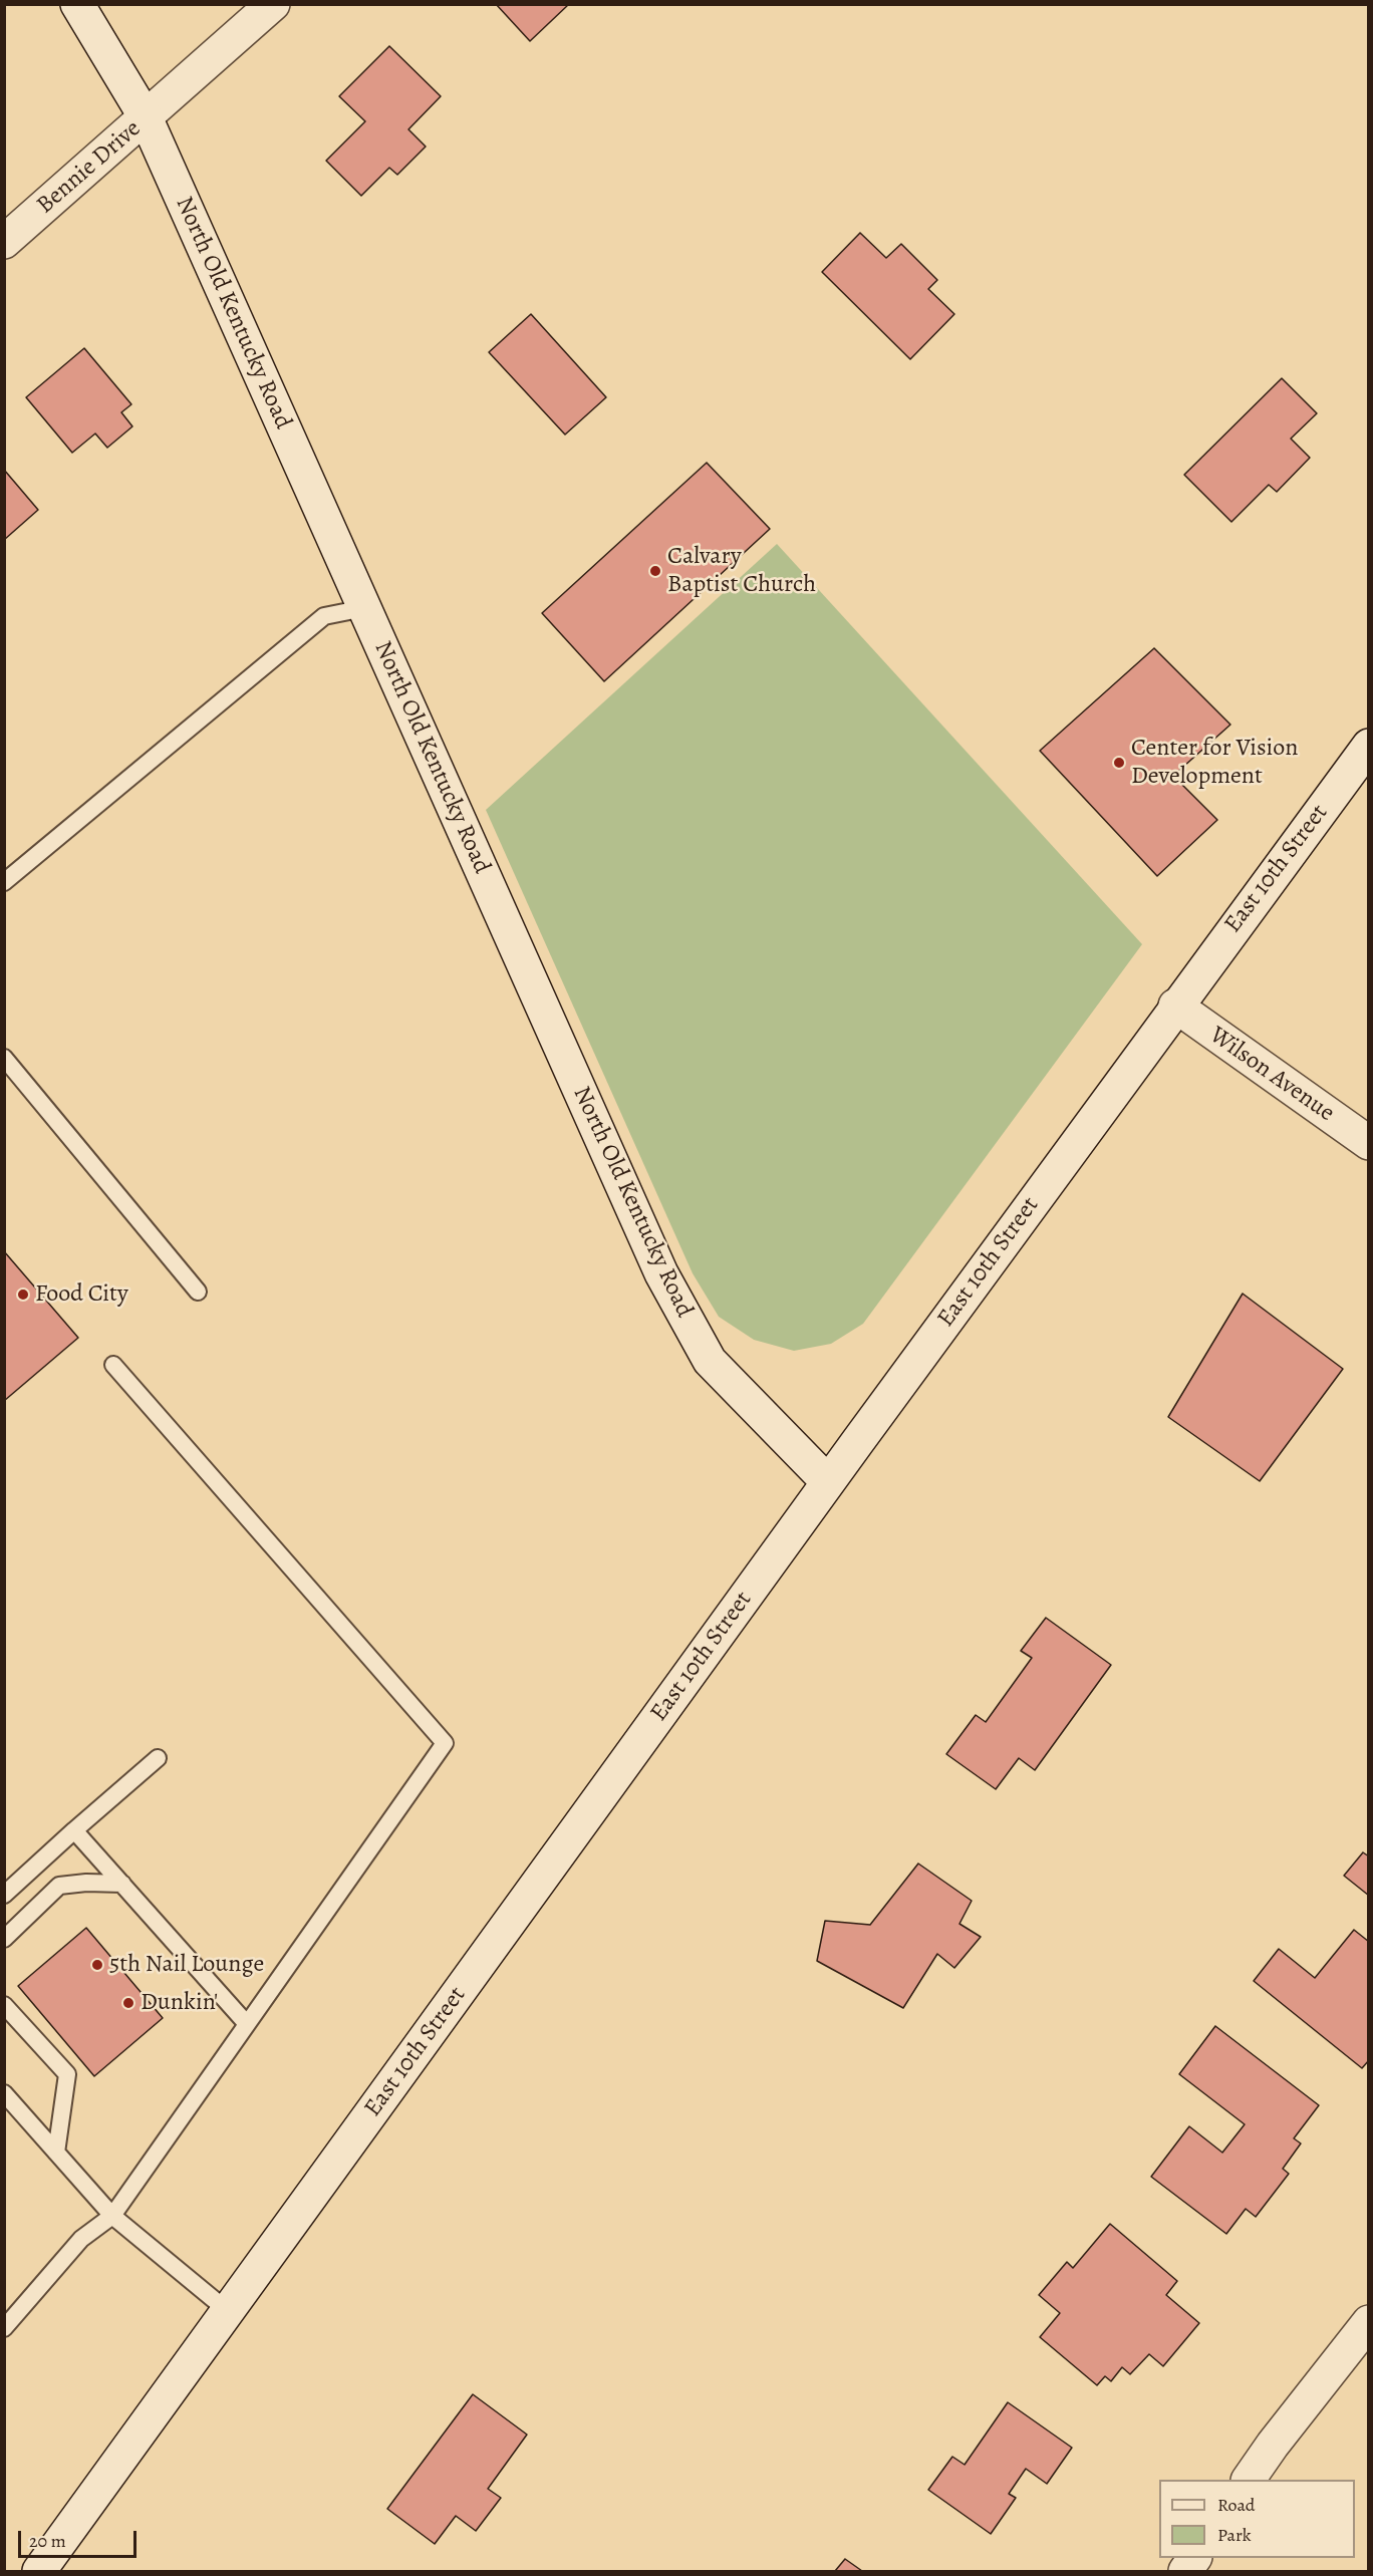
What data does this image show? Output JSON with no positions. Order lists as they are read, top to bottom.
{
  "streets": {
    "street": [
      "Bennie Drive",
      "North Old Kentucky Road",
      "East 10th Street",
      "Wilson Avenue"
    ]
  },
  "crossings": [
    ["Bennie Drive", "North Old Kentucky Road"],
    ["North Old Kentucky Road", "East 10th Street"],
    ["East 10th Street", "Wilson Avenue"]
  ],
  "places": [
    "Calvary Baptist Church",
    "Center for Vision Development",
    "Food City",
    "5th Nail Lounge",
    "Dunkin'"
  ],
  "legend": ["Road", "Park"],
  "scale_bar": "20 m"
}
